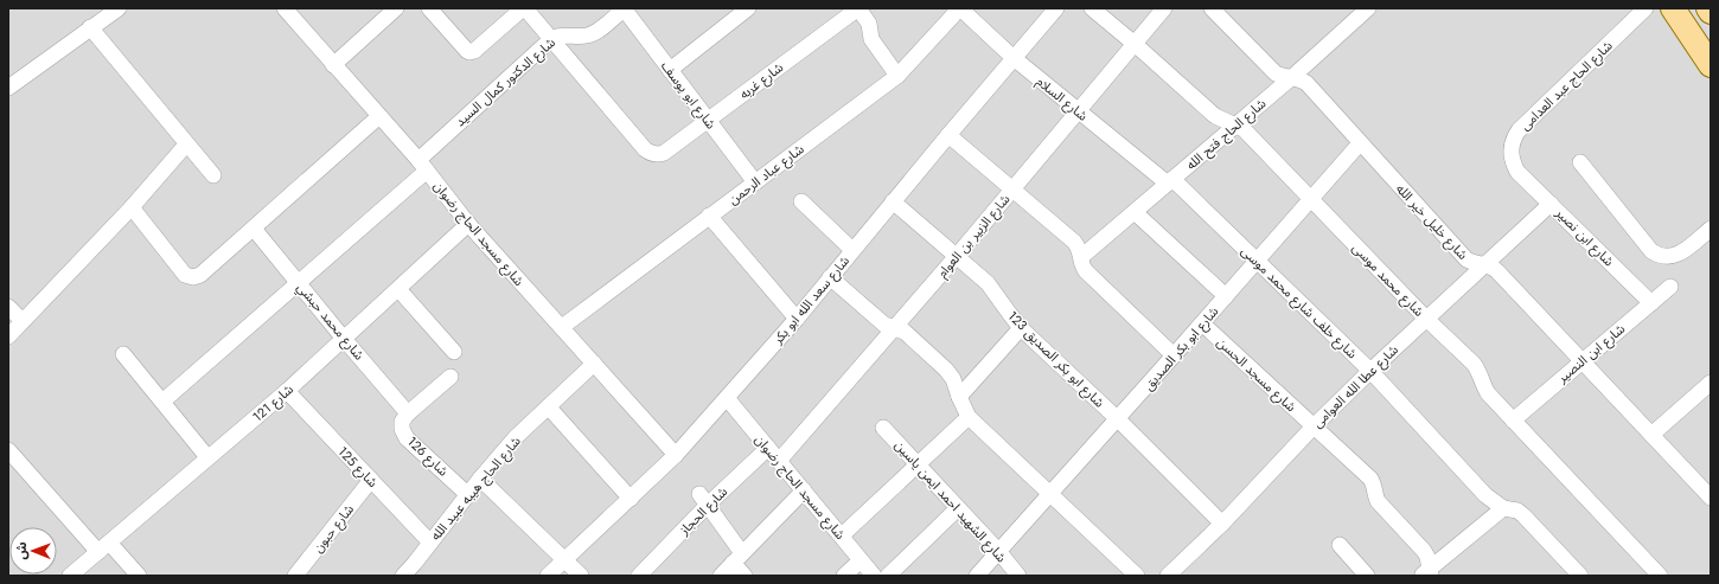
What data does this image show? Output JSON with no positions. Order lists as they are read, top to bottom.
{
  "streets": {
    "street": [
      "شارع غربه",
      "شارع الدكتور كمال السيد",
      "شارع الحاج عبد العدامى",
      "شارع ابو يوسف",
      "شارع السلام",
      "شارع الحاج فتح الله",
      "شارع عباد الرحمن",
      "شارع خليل خير الله",
      "شارع مسجد الحاج رضوان",
      "شارع الزبير بن العوام",
      "شارع ابن نصير",
      "شارع محمد موسى",
      "شارع سعد الله ابو بكر",
      "شارع خلف شارع محمد موسى",
      "شارع محمد حبشي",
      "شارع ابو بكر الصديق",
      "شارع ابن النصير",
      "شارع ابو بكر الصديق 123",
      "شارع مسجد الحسن",
      "شارع عطا الله العوامى",
      "شارع 121",
      "شارع 126",
      "شارع 125",
      "شارع الحاج هيبه عبيد الله",
      "شارع الشهيد احمد ايمن ياسين",
      "شارع الحجاز",
      "شارع حبون"
    ]
  },
  "crossings": [
    ["شارع غربه", "شارع الدكتور كمال السيد"],
    ["شارع غربه", "شارع ابو يوسف"],
    ["شارع الدكتور كمال السيد", "شارع ابو يوسف"],
    ["شارع الدكتور كمال السيد", "شارع مسجد الحاج رضوان"],
    ["شارع الدكتور كمال السيد", "شارع محمد حبشي"],
    ["شارع الحاج عبد العدامى", "شارع ابن نصير"],
    ["شارع ابو يوسف", "شارع عباد الرحمن"],
    ["شارع السلام", "شارع الحاج فتح الله"],
    ["شارع السلام", "شارع عباد الرحمن"],
    ["شارع السلام", "شارع الزبير بن العوام"],
    ["شارع السلام", "شارع سعد الله ابو بكر"],
    ["شارع السلام", "شارع خلف شارع محمد موسى"],
    ["شارع الحاج فتح الله", "شارع خليل خير الله"],
    ["شارع الحاج فتح الله", "شارع محمد موسى"],
    ["شارع الحاج فتح الله", "شارع خلف شارع محمد موسى"],
    ["شارع عباد الرحمن", "شارع مسجد الحاج رضوان"],
    ["شارع خليل خير الله", "شارع ابو بكر الصديق"],
    ["شارع خليل خير الله", "شارع ابن النصير"],
    ["شارع خليل خير الله", "شارع عطا الله العوامى"],
    ["شارع مسجد الحاج رضوان", "شارع الزبير بن العوام"],
    ["شارع مسجد الحاج رضوان", "شارع سعد الله ابو بكر"],
    ["شارع مسجد الحاج رضوان", "شارع 121"],
    ["شارع مسجد الحاج رضوان", "شارع الحاج هيبه عبيد الله"],
    ["شارع مسجد الحاج رضوان", "شارع الحجاز"],
    ["شارع الزبير بن العوام", "شارع محمد موسى"],
    ["شارع الزبير بن العوام", "شارع ابو بكر الصديق 123"],
    ["شارع ابن نصير", "شارع ابن النصير"],
    ["شارع ابن نصير", "شارع عطا الله العوامى"],
    ["شارع محمد موسى", "شارع ابو بكر الصديق"],
    ["شارع محمد موسى", "شارع ابن النصير"],
    ["شارع محمد موسى", "شارع عطا الله العوامى"],
    ["شارع سعد الله ابو بكر", "شارع ابو بكر الصديق 123"],
    ["شارع خلف شارع محمد موسى", "شارع ابو بكر الصديق"],
    ["شارع خلف شارع محمد موسى", "شارع عطا الله العوامى"],
    ["شارع محمد حبشي", "شارع 121"],
    ["شارع محمد حبشي", "شارع 126"],
    ["شارع ابو بكر الصديق", "شارع ابو بكر الصديق 123"],
    ["شارع ابو بكر الصديق", "شارع مسجد الحسن"],
    ["شارع ابو بكر الصديق", "شارع الشهيد احمد ايمن ياسين"],
    ["شارع ابو بكر الصديق 123", "شارع عطا الله العوامى"],
    ["شارع مسجد الحسن", "شارع عطا الله العوامى"],
    ["شارع 121", "شارع 125"],
    ["شارع 126", "شارع الحاج هيبه عبيد الله"],
    ["شارع 125", "شارع الحاج هيبه عبيد الله"],
    ["شارع 125", "شارع حبون"]
  ],
  "north": "left"
}
